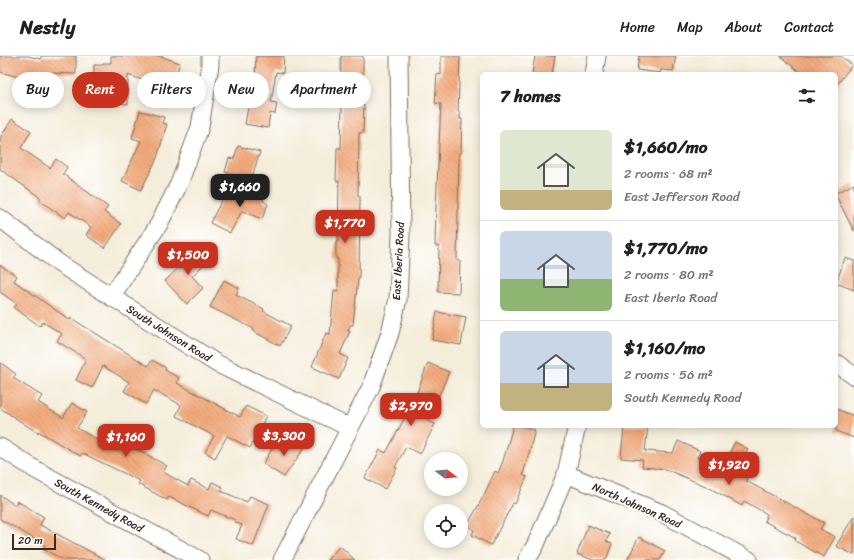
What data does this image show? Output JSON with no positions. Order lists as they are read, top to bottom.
{
  "streets": {
    "street": [
      "East Iberia Road",
      "South Johnson Road",
      "South Kennedy Road",
      "North Johnson Road"
    ]
  },
  "crossings": [
    ["East Iberia Road", "South Johnson Road"]
  ],
  "scale_bar": "20 m",
  "north": "right",
  "page": {
    "header": "Nestly",
    "nav": [
      "Home",
      "Map",
      "About",
      "Contact"
    ],
    "chip": [
      "Buy",
      "Rent",
      "Filters",
      "New",
      "Apartment"
    ],
    "heading": "7 homes",
    "list": [
      {
        "name": "$1,660/mo",
        "note": "2 rooms · 68 m² · East Jefferson Road"
      },
      {
        "name": "$1,770/mo",
        "note": "2 rooms · 80 m² · East Iberia Road"
      },
      {
        "name": "$1,160/mo",
        "note": "2 rooms · 56 m² · South Kennedy Road"
      }
    ],
    "price": [
      "$1,660",
      "$1,770",
      "$1,500",
      "$2,970",
      "$3,300",
      "$1,160",
      "$1,920"
    ],
    "scale": "20 m"
  }
}
